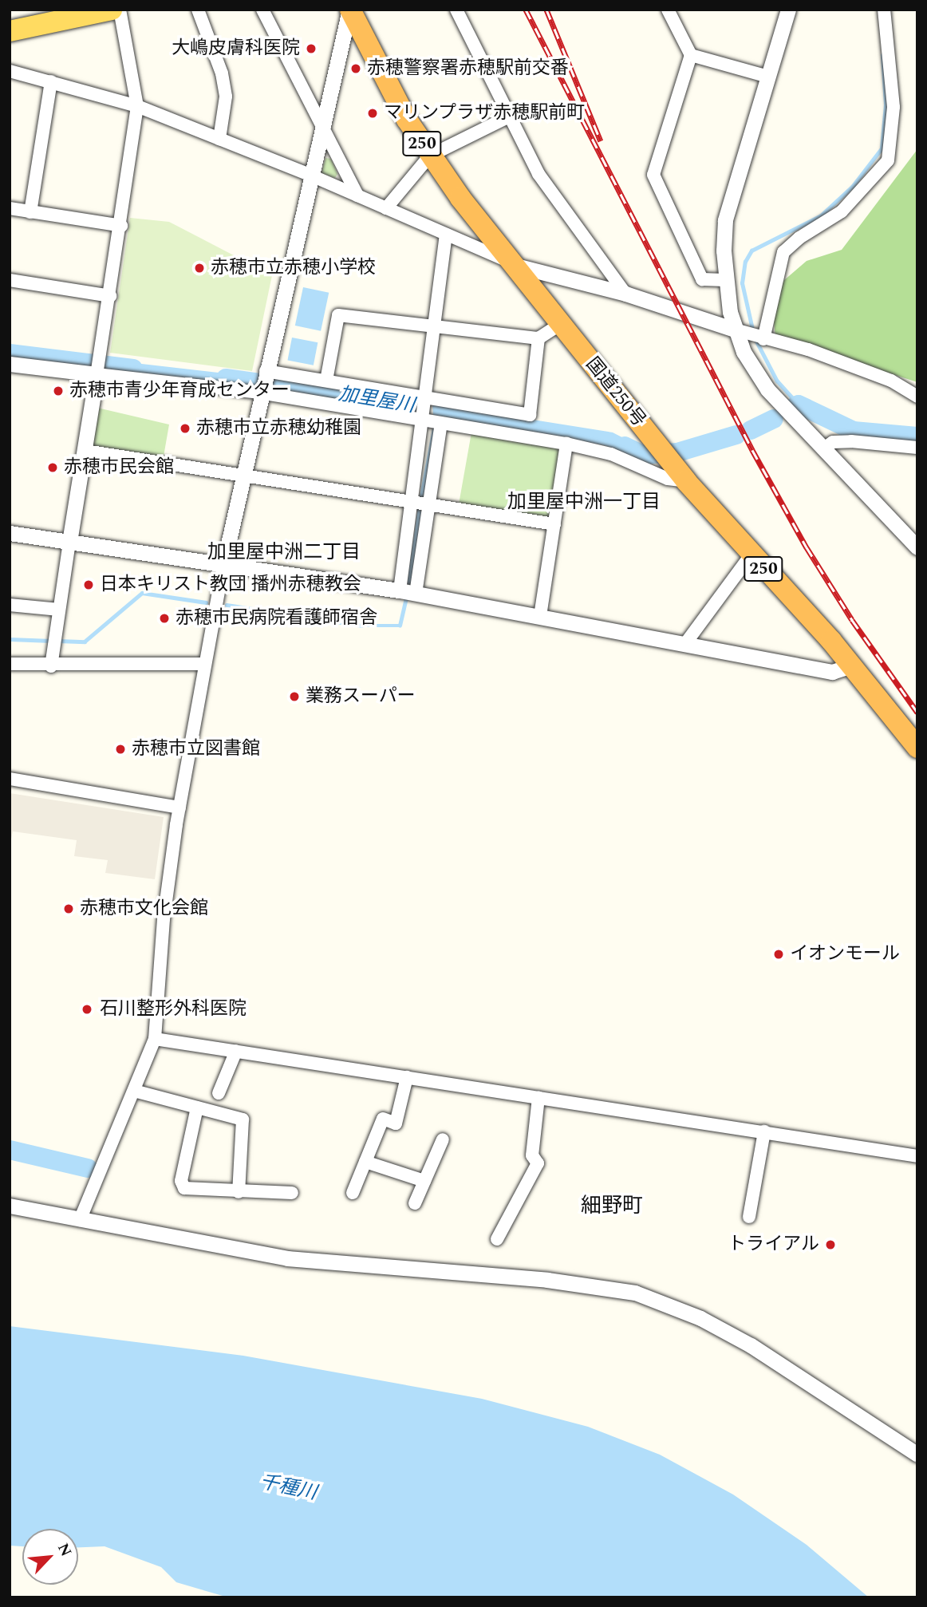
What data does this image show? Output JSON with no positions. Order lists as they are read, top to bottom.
{
  "streets": {
    "highway": ["250", "国道250号"]
  },
  "districts": ["加里屋中洲一丁目", "加里屋中洲二丁目", "細野町"],
  "water": ["加里屋川", "千種川"],
  "places": [
    "大嶋皮膚科医院",
    "赤穂警察署赤穂駅前交番",
    "マリンプラザ赤穂駅前町",
    "赤穂市立赤穂小学校",
    "赤穂市青少年育成センター",
    "赤穂市立赤穂幼稚園",
    "赤穂市民会館",
    "日本キリスト教団 播州赤穂教会",
    "赤穂市民病院看護師宿舎",
    "業務スーパー",
    "赤穂市立図書館",
    "赤穂市文化会館",
    "イオンモール",
    "石川整形外科医院",
    "トライアル"
  ],
  "north": "top right"
}
